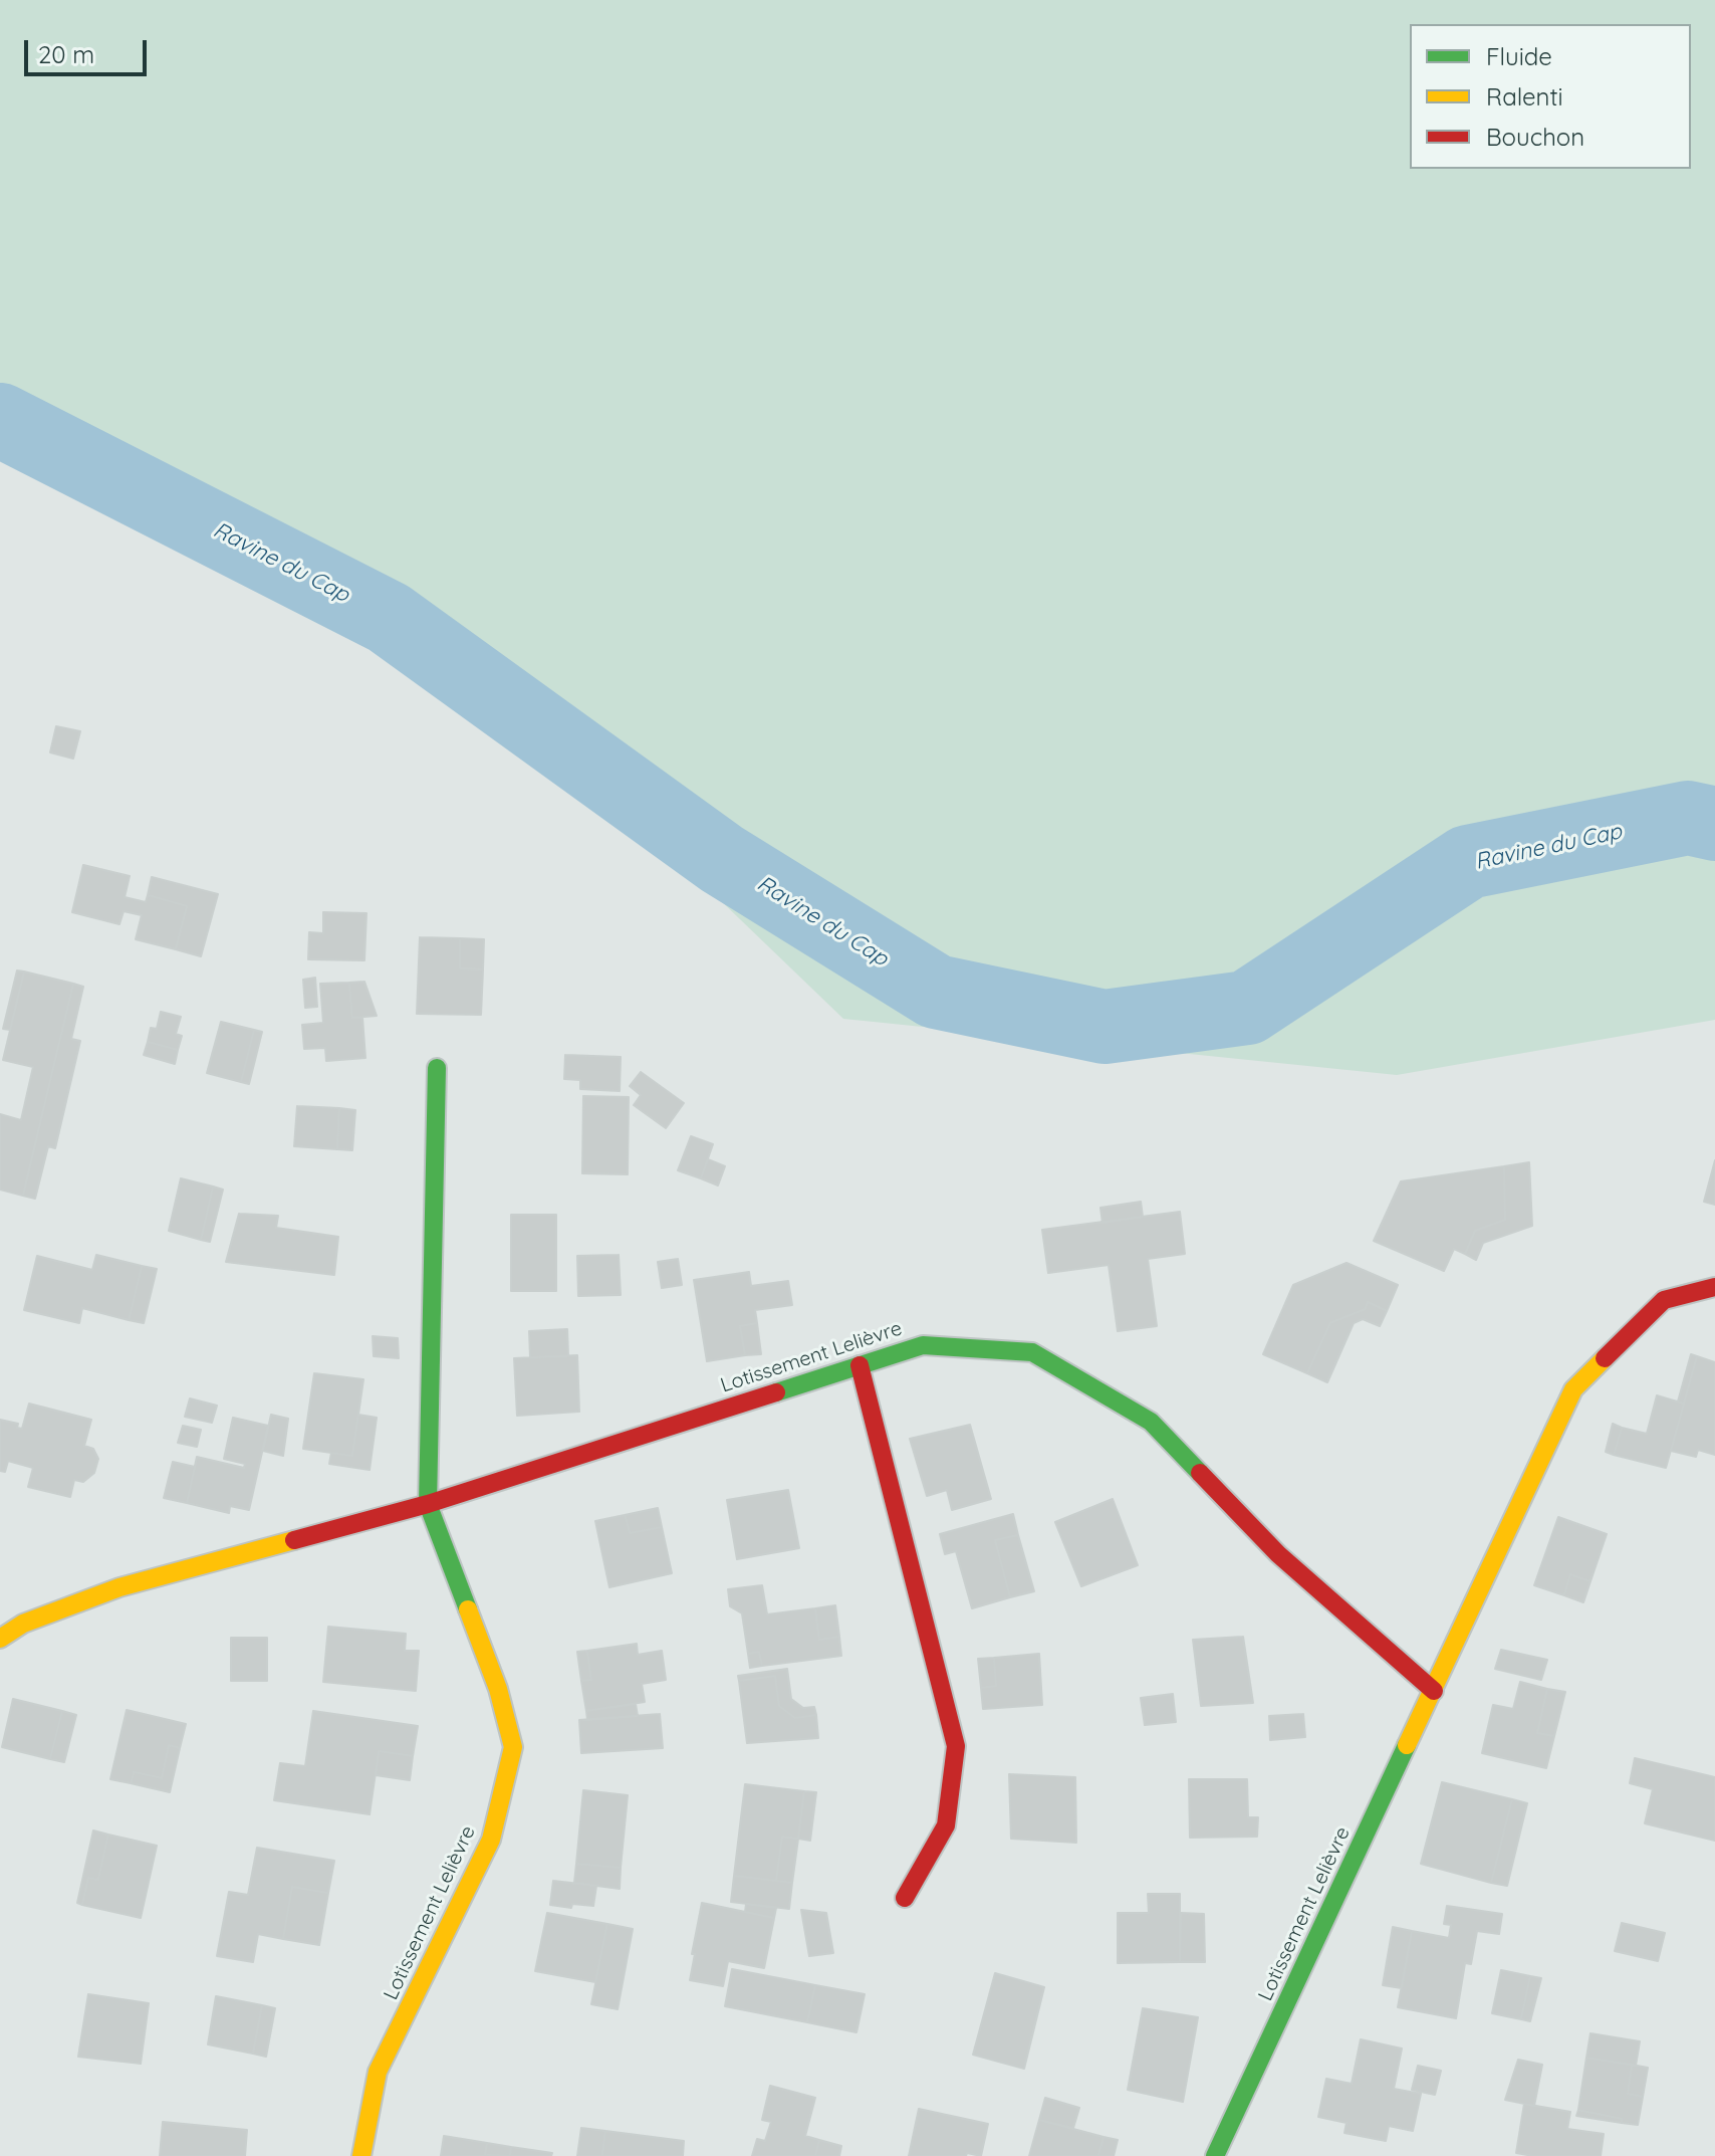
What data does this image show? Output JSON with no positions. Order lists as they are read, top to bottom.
{
  "streets": {
    "street": ["Lotissement Lelièvre"]
  },
  "water": ["Ravine du Cap"],
  "legend": ["Fluide", "Ralenti", "Bouchon"],
  "scale_bar": "20 m"
}
